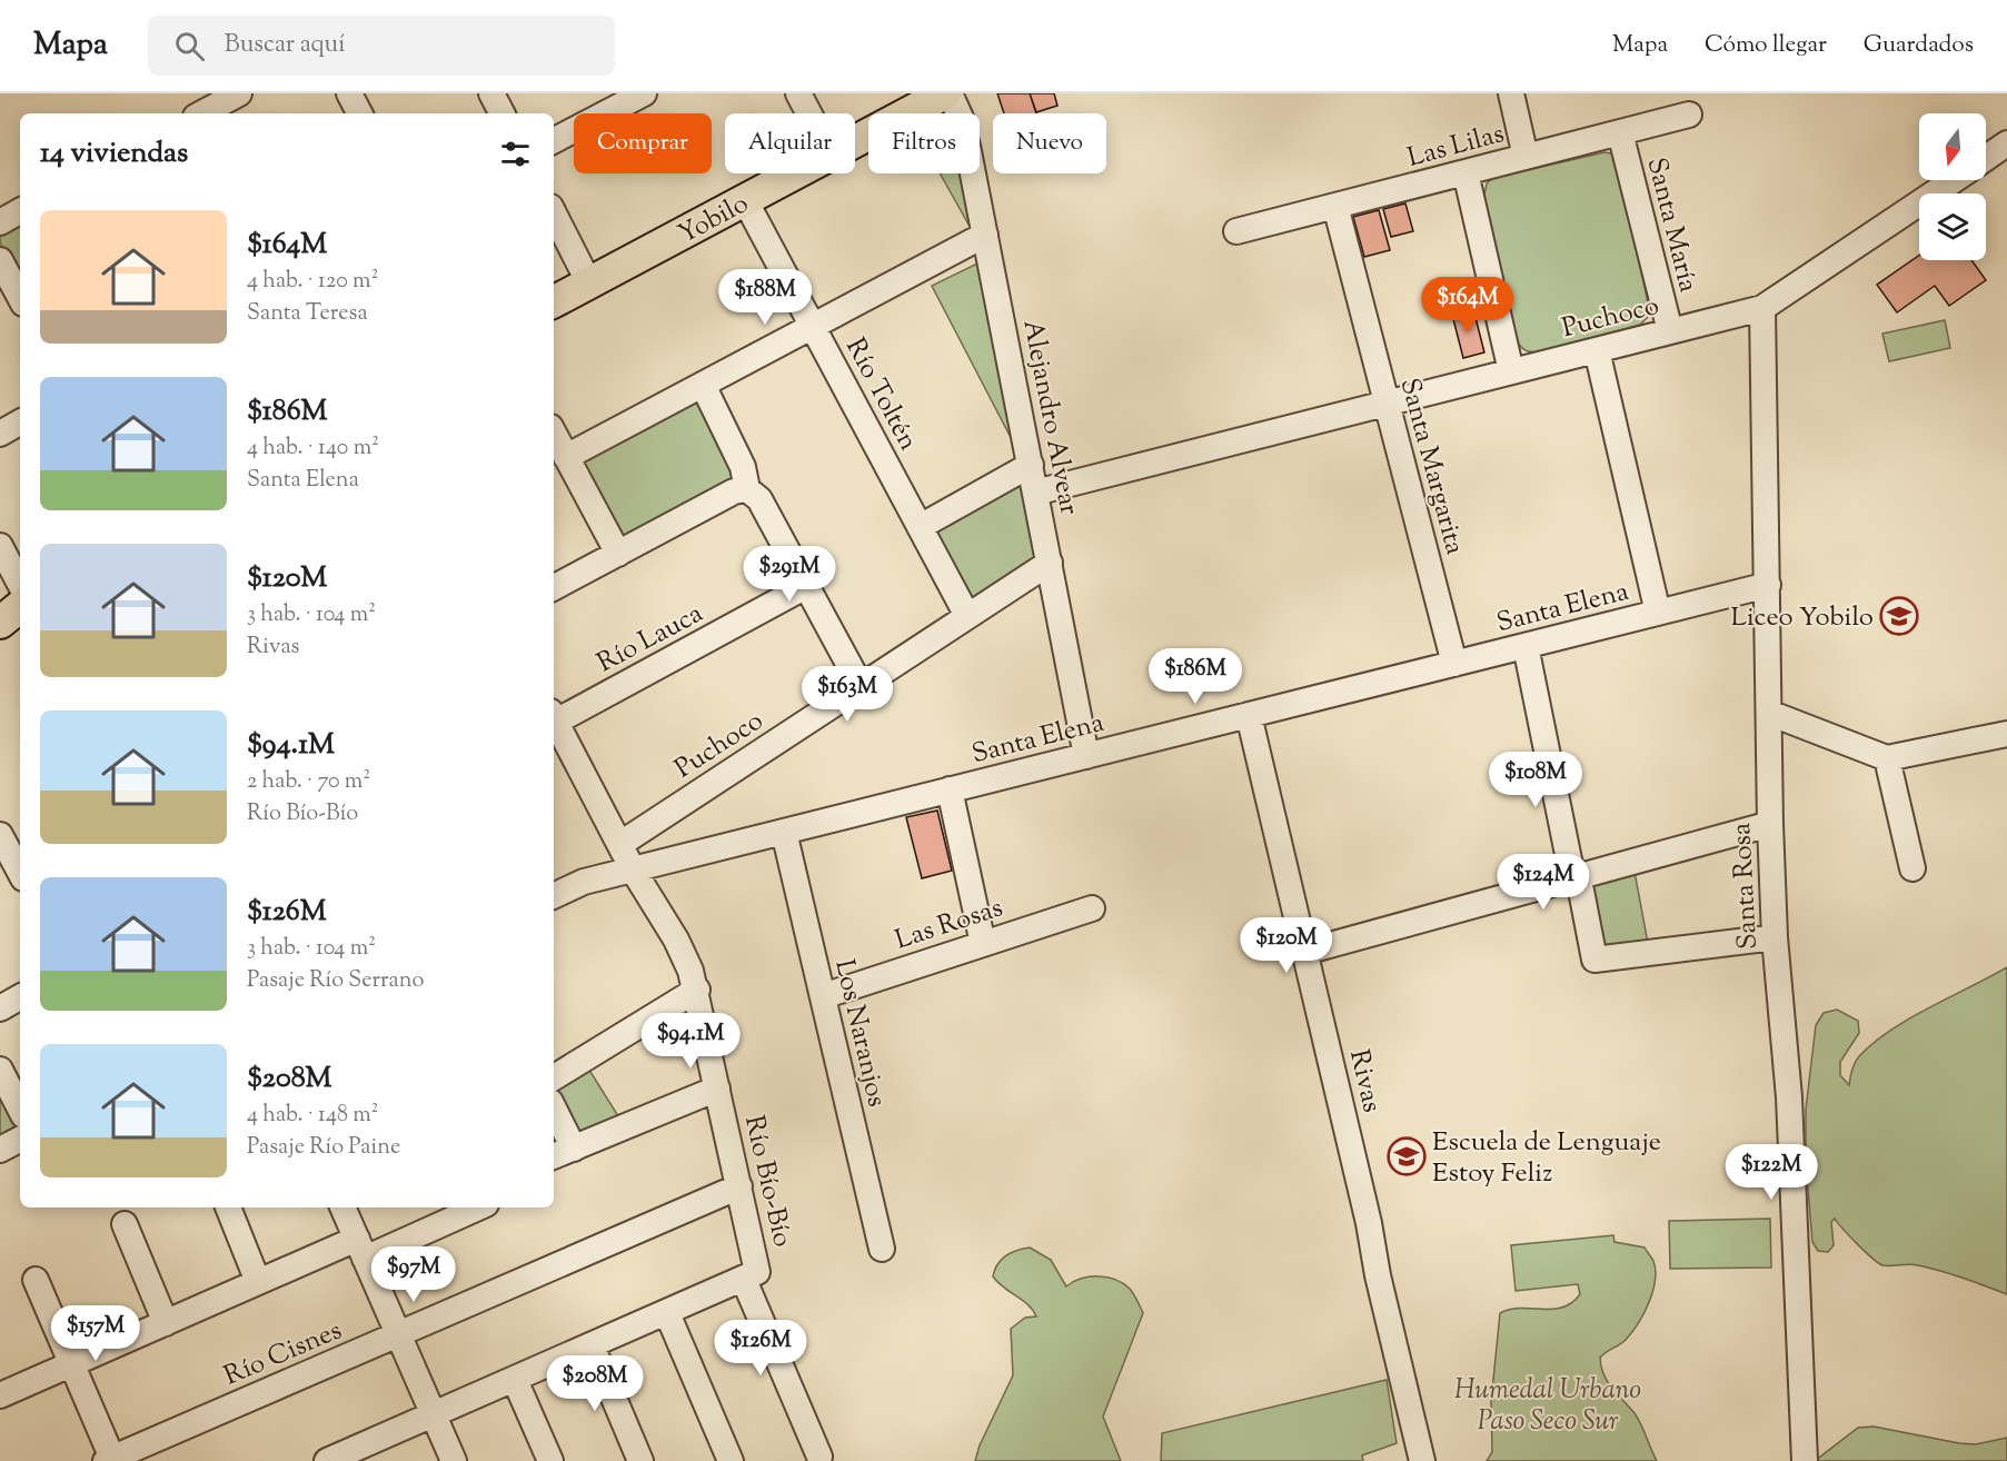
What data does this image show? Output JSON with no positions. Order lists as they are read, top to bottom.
{
  "streets": {
    "main road": ["Yobilo"],
    "street": [
      "Las Lilas",
      "Santa María",
      "Puchoco",
      "Río Toltén",
      "Alejandro Alvear",
      "Santa Margarita",
      "Santa Elena",
      "Río Lauca",
      "Santa Rosa",
      "Las Rosas",
      "Los Naranjos",
      "Rivas",
      "Río Bío-Bío",
      "Río Cisnes"
    ]
  },
  "crossings": [
    ["Las Lilas", "Santa María"],
    ["Las Lilas", "Santa Margarita"],
    ["Yobilo", "Río Toltén"],
    ["Yobilo", "Alejandro Alvear"],
    ["Santa María", "Puchoco"],
    ["Puchoco", "Río Toltén"],
    ["Puchoco", "Alejandro Alvear"],
    ["Puchoco", "Santa Margarita"],
    ["Puchoco", "Santa Rosa"],
    ["Puchoco", "Río Bío-Bío"],
    ["Alejandro Alvear", "Santa Elena"],
    ["Santa Margarita", "Santa Elena"],
    ["Santa Elena", "Santa Rosa"],
    ["Santa Elena", "Los Naranjos"],
    ["Santa Elena", "Rivas"],
    ["Santa Elena", "Río Bío-Bío"],
    ["Las Rosas", "Los Naranjos"],
    ["Río Bío-Bío", "Río Cisnes"]
  ],
  "parks": ["Humedal Urbano Paso Seco Sur"],
  "places": {
    "school or university": ["Liceo Yobilo", "Escuela de Lenguaje Estoy Feliz"]
  },
  "north": "bottom",
  "page": {
    "header": "Mapa",
    "search": "Buscar aquí",
    "nav": ["Mapa", "Cómo llegar", "Guardados"],
    "chip": [
      "Comprar",
      "Alquilar",
      "Filtros",
      "Nuevo"
    ],
    "heading": "14 viviendas",
    "list": [
      {
        "name": "$164M",
        "note": "4 hab. · 120 m² · Santa Teresa"
      },
      {
        "name": "$186M",
        "note": "4 hab. · 140 m² · Santa Elena"
      },
      {
        "name": "$120M",
        "note": "3 hab. · 104 m² · Rivas"
      },
      {
        "name": "$94.1M",
        "note": "2 hab. · 70 m² · Río Bío-Bío"
      },
      {
        "name": "$126M",
        "note": "3 hab. · 104 m² · Pasaje Río Serrano"
      },
      {
        "name": "$208M",
        "note": "4 hab. · 148 m² · Pasaje Río Paine"
      }
    ],
    "price": [
      "$188M",
      "$164M",
      "$291M",
      "$186M",
      "$163M",
      "$108M",
      "$124M",
      "$120M",
      "$94.1M",
      "$122M",
      "$97M",
      "$157M",
      "$126M",
      "$208M"
    ]
  }
}
